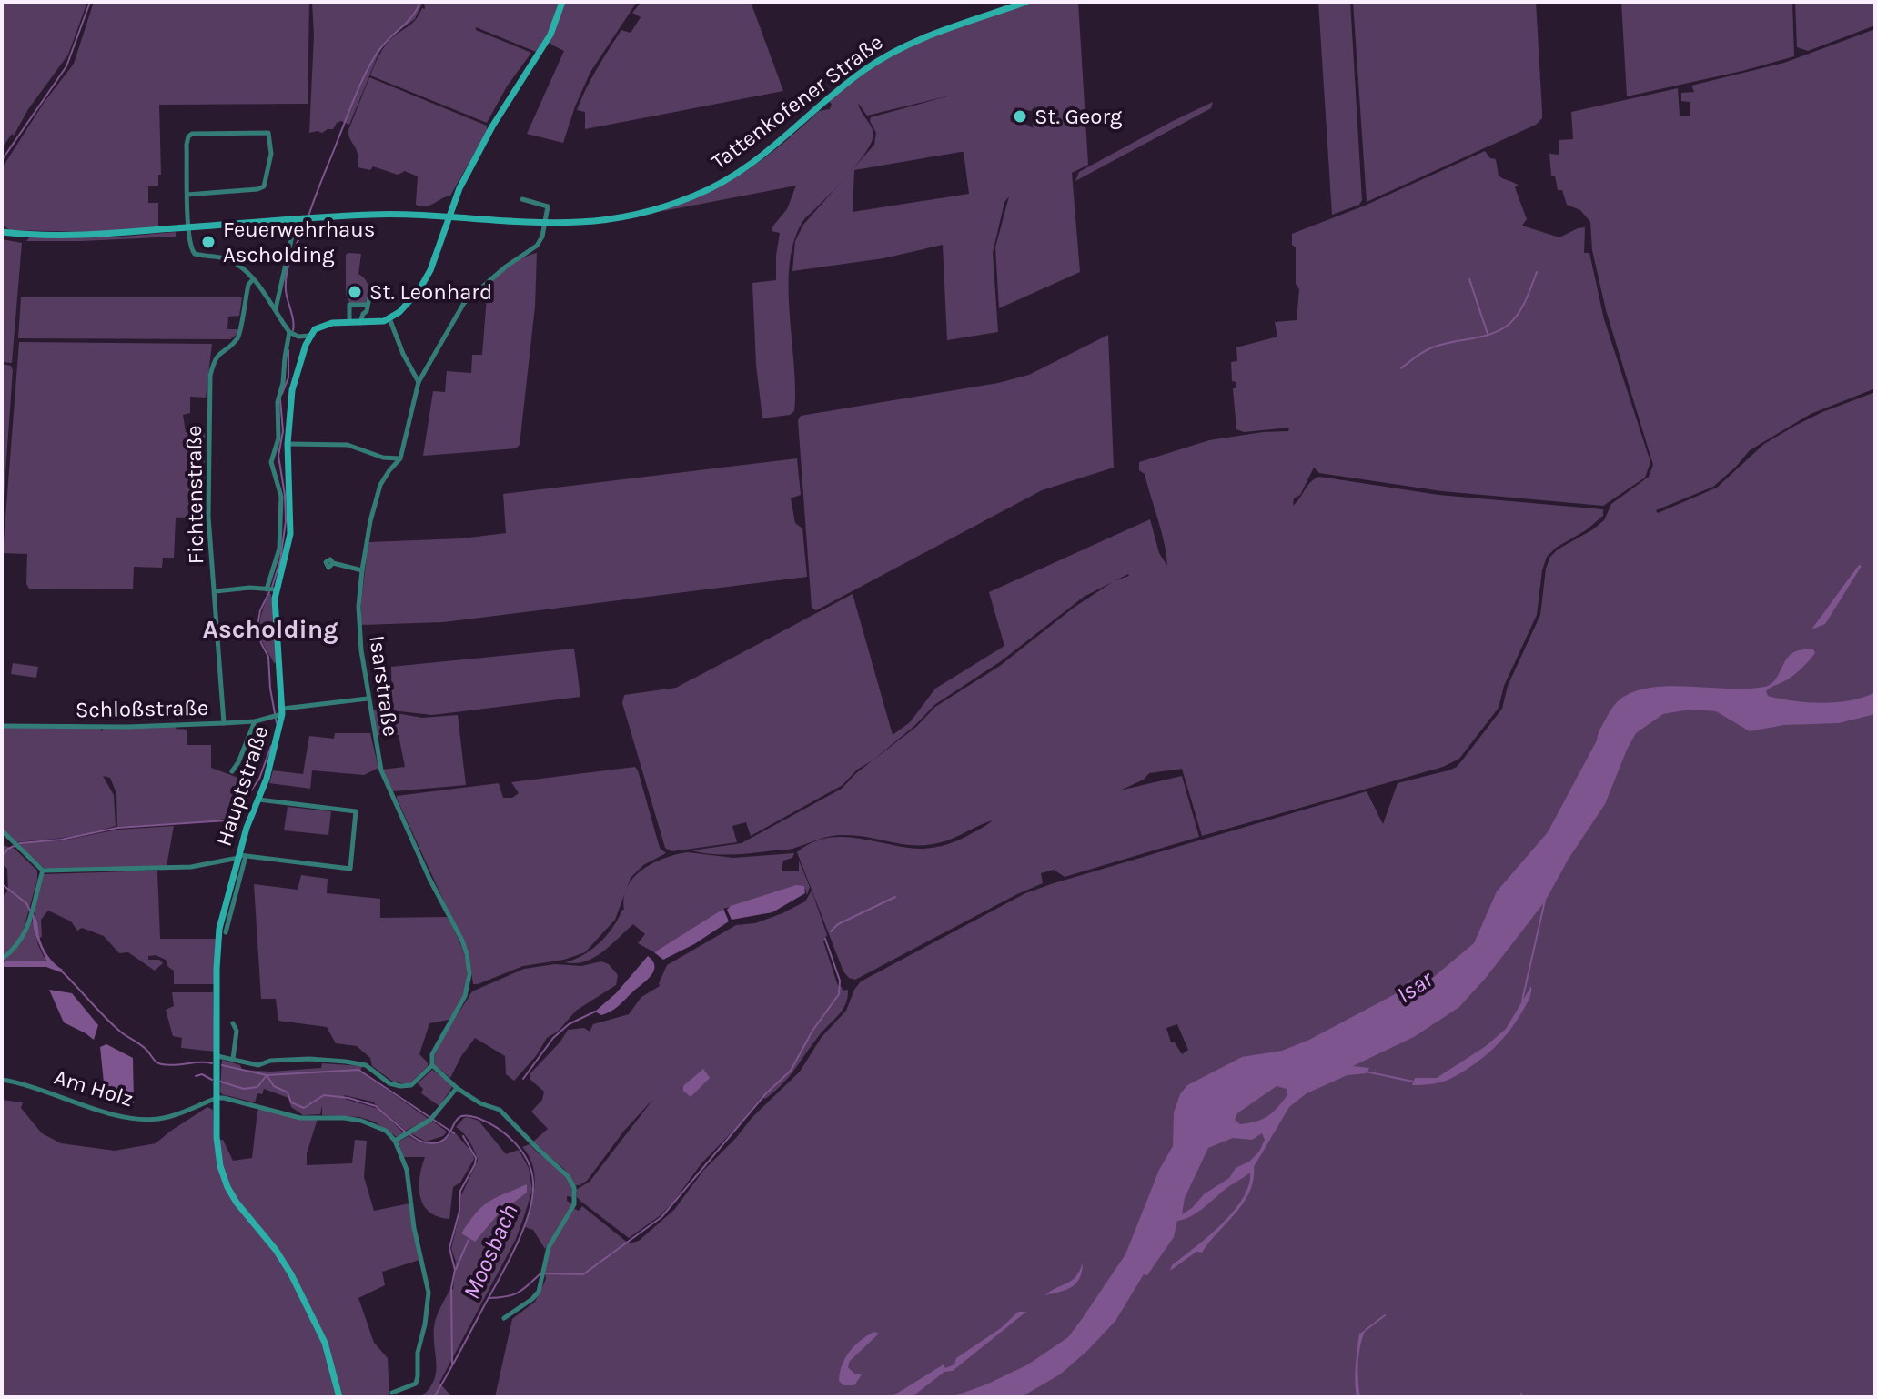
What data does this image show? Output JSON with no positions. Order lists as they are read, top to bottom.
{
  "streets": {
    "main road": ["Tattenkofener Straße", "Hauptstraße"],
    "street": [
      "Fichtenstraße",
      "Isarstraße",
      "Schloßstraße",
      "Am Holz"
    ]
  },
  "crossings": [
    ["Tattenkofener Straße", "Isarstraße"],
    ["Fichtenstraße", "Schloßstraße"],
    ["Isarstraße", "Schloßstraße"],
    ["Schloßstraße", "Hauptstraße"],
    ["Hauptstraße", "Am Holz"]
  ],
  "districts": ["Ascholding"],
  "water": ["Isar", "Moosbach"],
  "places": ["St. Georg", "Feuerwehrhaus Ascholding", "St. Leonhard"]
}
